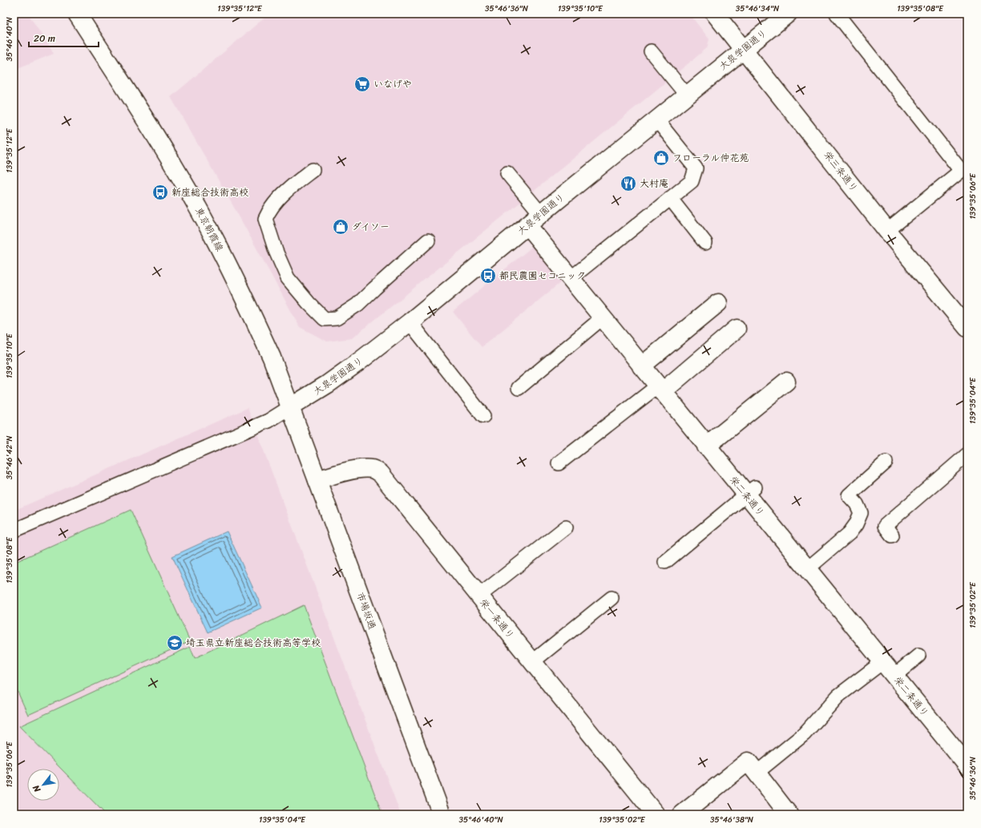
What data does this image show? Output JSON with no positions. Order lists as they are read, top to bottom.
{
  "streets": {
    "street": [
      "大泉学園通り",
      "栄三条通り",
      "東京朝霞線",
      "栄二条通り",
      "市場坂通",
      "栄一条通り"
    ]
  },
  "crossings": [
    ["大泉学園通り", "栄三条通り"],
    ["大泉学園通り", "東京朝霞線"],
    ["大泉学園通り", "栄二条通り"],
    ["大泉学園通り", "市場坂通"],
    ["東京朝霞線", "市場坂通"],
    ["市場坂通", "栄一条通り"]
  ],
  "places": {
    "supermarket": ["いなげや"],
    "shop": ["フローラル仲花苑", "ダイソー"],
    "restaurant": ["大村庵"],
    "bus stop": ["新座総合技術高校", "都民農園セコニック"],
    "school or university": ["埼玉県立新座総合技術高等学校"]
  },
  "scale_bar": "20 m",
  "north": "bottom left",
  "coordinates": [
    "139°35'12\"E",
    "35°46'36\"N",
    "139°35'10\"E",
    "35°46'34\"N",
    "139°35'08\"E",
    "35°46'40\"N",
    "139°35'06\"E",
    "139°35'04\"E",
    "35°46'42\"N",
    "139°35'02\"E",
    "35°46'38\"N"
  ]
}
